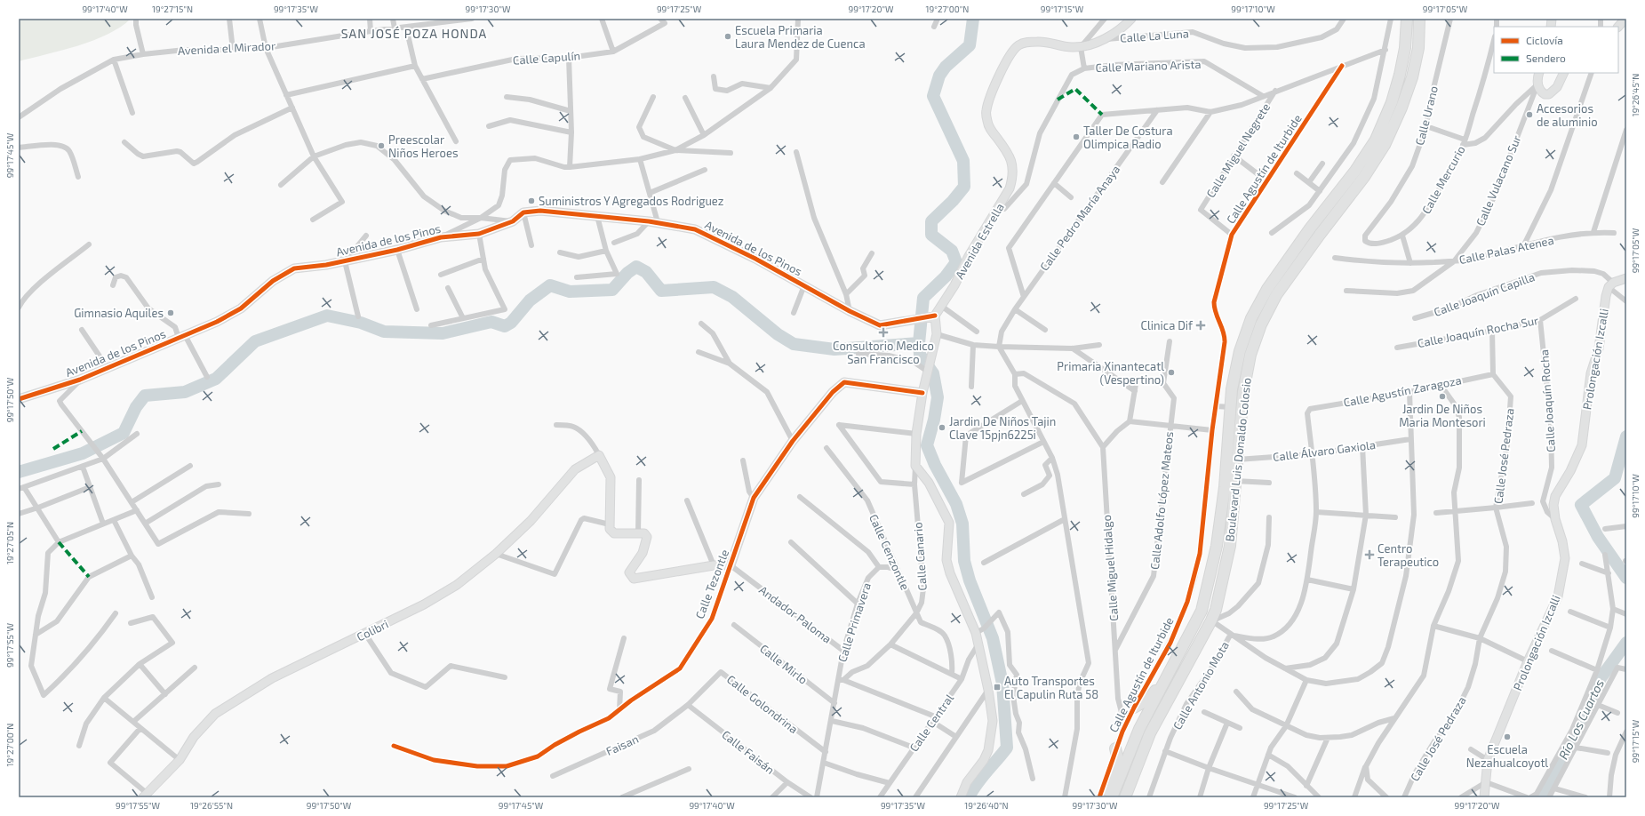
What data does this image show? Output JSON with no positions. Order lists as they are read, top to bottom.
{
  "streets": {
    "highway": ["Boulevard Luis Donaldo Colosio"],
    "street": [
      "Calle La Luna",
      "Avenida el Mirador",
      "Calle Capulín",
      "Calle Mariano Arista",
      "Calle Urano",
      "Calle Miguel Negrete",
      "Calle Agustín de Iturbide",
      "Calle Mercurio",
      "Calle Vulacano Sur",
      "Calle Pedro María Anaya",
      "Avenida de los Pinos",
      "Avenida Estrella",
      "Calle Palas Atenea",
      "Calle Joaquín Capilla",
      "Calle Joaquín Rocha Sur",
      "Prolongación Izcalli",
      "Calle Agustín Zaragoza",
      "Calle Joaquín Rocha",
      "Calle Álvaro Gaxiola",
      "Calle José Pedraza",
      "Calle Adolfo López Mateos",
      "Calle Cenzontle",
      "Calle Canario",
      "Calle Miguel Hidalgo",
      "Calle Tezontle",
      "Andador Paloma",
      "Calle Primavera",
      "Colibri",
      "Calle Mirlo",
      "Calle Antonio Mota",
      "Calle Golondrina",
      "Calle Central",
      "Faisan",
      "Calle Faisán"
    ]
  },
  "crossings": [
    ["Calle La Luna", "Avenida Estrella"],
    ["Calle Mariano Arista", "Avenida Estrella"],
    ["Calle Urano", "Calle Mercurio"],
    ["Calle Miguel Negrete", "Calle Agustín de Iturbide"],
    ["Calle Agustín de Iturbide", "Calle Miguel Hidalgo"],
    ["Calle Vulacano Sur", "Calle Palas Atenea"],
    ["Avenida de los Pinos", "Avenida Estrella"],
    ["Calle Joaquín Capilla", "Prolongación Izcalli"],
    ["Calle Joaquín Rocha Sur", "Calle Joaquín Rocha"],
    ["Prolongación Izcalli", "Calle Joaquín Rocha"],
    ["Calle Agustín Zaragoza", "Calle Álvaro Gaxiola"],
    ["Calle Agustín Zaragoza", "Calle José Pedraza"],
    ["Calle Álvaro Gaxiola", "Boulevard Luis Donaldo Colosio"],
    ["Calle Adolfo López Mateos", "Calle Miguel Hidalgo"],
    ["Calle Cenzontle", "Calle Canario"],
    ["Calle Canario", "Calle Primavera"],
    ["Calle Tezontle", "Andador Paloma"],
    ["Andador Paloma", "Calle Primavera"],
    ["Calle Golondrina", "Faisan"],
    ["Calle Golondrina", "Calle Faisán"],
    ["Faisan", "Calle Faisán"]
  ],
  "districts": ["SAN JOSÉ POZA HONDA"],
  "water": ["Río Los Cuartos"],
  "places": {
    "other": [
      "Escuela Primaria Laura Mendez de Cuenca",
      "Accesorios de aluminio",
      "Taller De Costura Olimpica Radio",
      "Preescolar Niños Heroes",
      "Suministros Y Agregados Rodriguez",
      "Gimnasio Aquiles",
      "Primaria Xinantecatl (Vespertino)",
      "Jardin De Niños Maria Montesori",
      "Jardin De Niños Tajin Clave 15pjn6225i",
      "Escuela Nezahualcoyotl"
    ],
    "health": ["Clinica Dif", "Consultorio Medico San Francisco", "Centro Terapeutico"],
    "transit": ["Auto Transportes El Capulin Ruta 58"]
  },
  "legend": ["Ciclovía", "Sendero"],
  "coordinates": [
    "99°17'40\"W",
    "19°27'15\"N",
    "99°17'35\"W",
    "99°17'30\"W",
    "99°17'25\"W",
    "99°17'20\"W",
    "19°27'00\"N",
    "99°17'15\"W",
    "99°17'10\"W",
    "99°17'05\"W",
    "19°26'45\"N",
    "99°17'45\"W",
    "99°17'50\"W",
    "19°27'05\"N",
    "99°17'55\"W",
    "19°26'55\"N",
    "19°26'40\"N"
  ]
}
